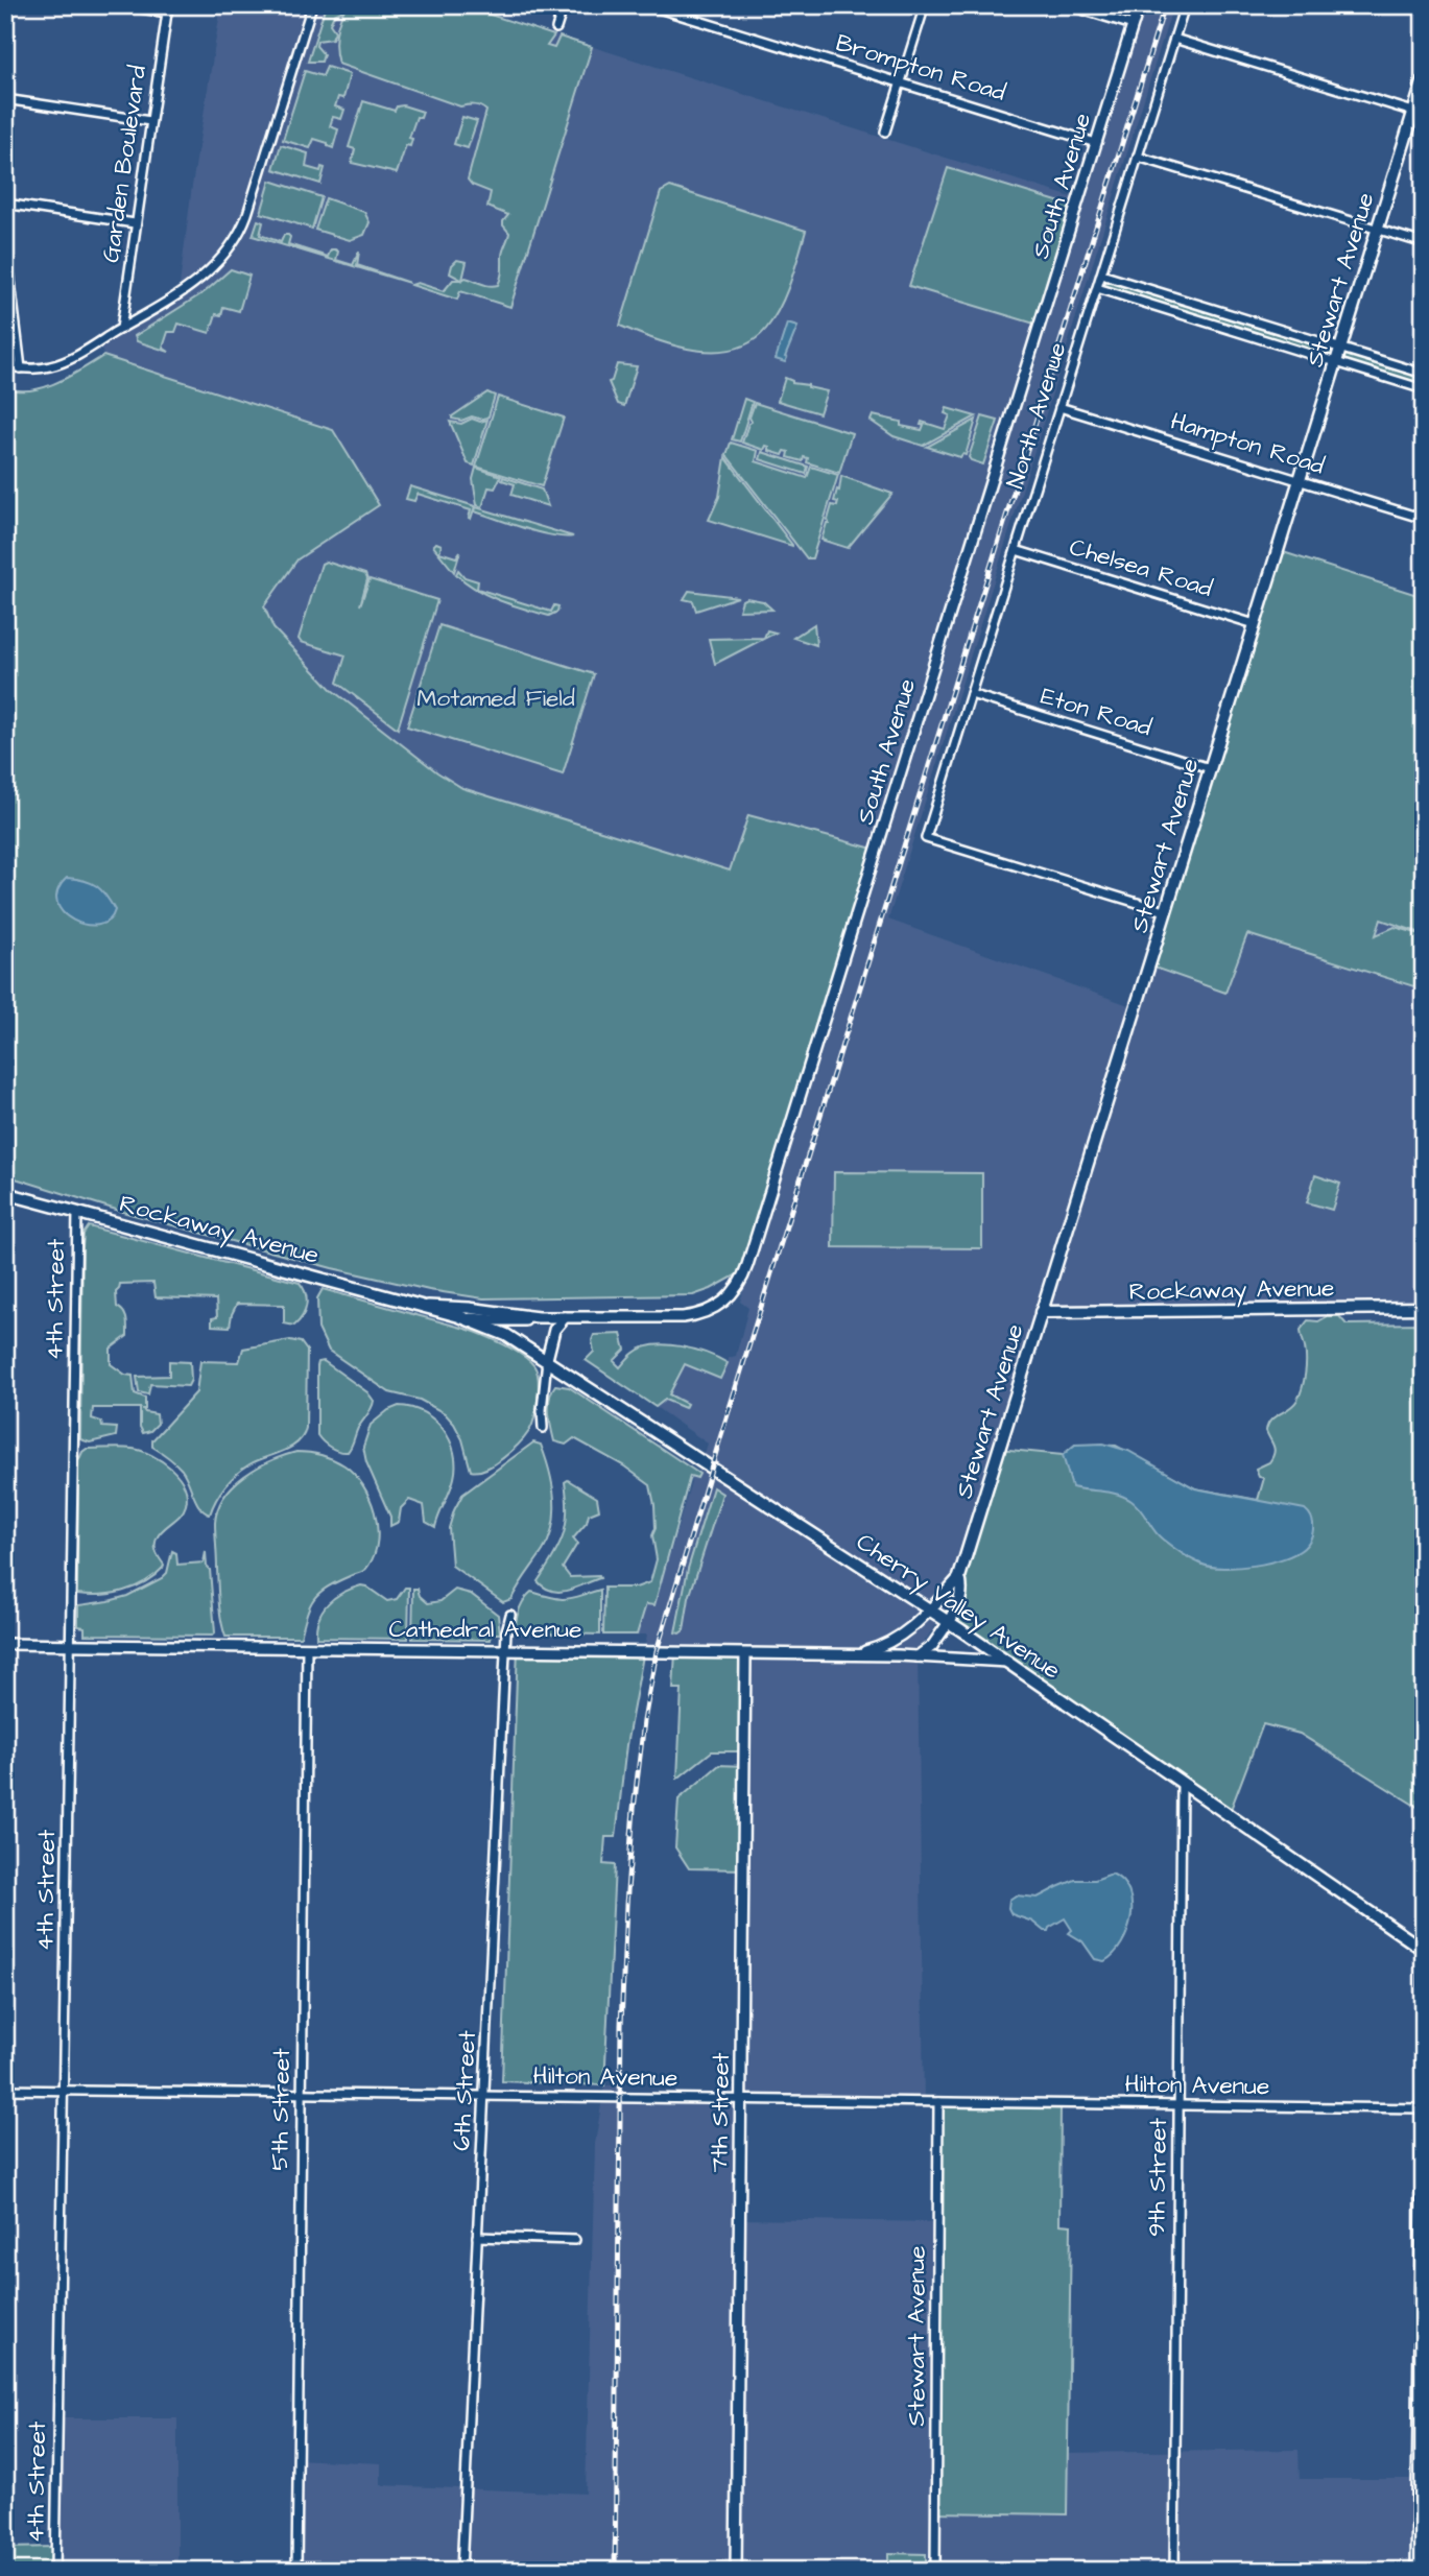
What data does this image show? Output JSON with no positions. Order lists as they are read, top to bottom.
{
  "streets": {
    "main road": ["Stewart Avenue", "Rockaway Avenue", "Cherry Valley Avenue"],
    "street": [
      "Brompton Road",
      "Garden Boulevard",
      "South Avenue",
      "North Avenue",
      "Hampton Road",
      "Chelsea Road",
      "Eton Road",
      "4th Street",
      "Cathedral Avenue",
      "Hilton Avenue",
      "6th Street",
      "5th Street",
      "7th Street",
      "9th Street"
    ]
  },
  "crossings": [
    ["Brompton Road", "South Avenue"],
    ["South Avenue", "Rockaway Avenue"],
    ["Stewart Avenue", "North Avenue"],
    ["Stewart Avenue", "Hampton Road"],
    ["Stewart Avenue", "Chelsea Road"],
    ["Stewart Avenue", "Eton Road"],
    ["Stewart Avenue", "Rockaway Avenue"],
    ["Stewart Avenue", "Cherry Valley Avenue"],
    ["Stewart Avenue", "Hilton Avenue"],
    ["North Avenue", "Hampton Road"],
    ["North Avenue", "Chelsea Road"],
    ["North Avenue", "Eton Road"],
    ["Rockaway Avenue", "4th Street"],
    ["Rockaway Avenue", "Cherry Valley Avenue"],
    ["4th Street", "Cathedral Avenue"],
    ["4th Street", "Hilton Avenue"],
    ["Cherry Valley Avenue", "Cathedral Avenue"],
    ["Cherry Valley Avenue", "9th Street"],
    ["Cathedral Avenue", "6th Street"],
    ["Cathedral Avenue", "5th Street"],
    ["Cathedral Avenue", "7th Street"],
    ["Hilton Avenue", "6th Street"],
    ["Hilton Avenue", "5th Street"],
    ["Hilton Avenue", "7th Street"],
    ["Hilton Avenue", "9th Street"]
  ],
  "parks": ["Motamed Field"]
}
